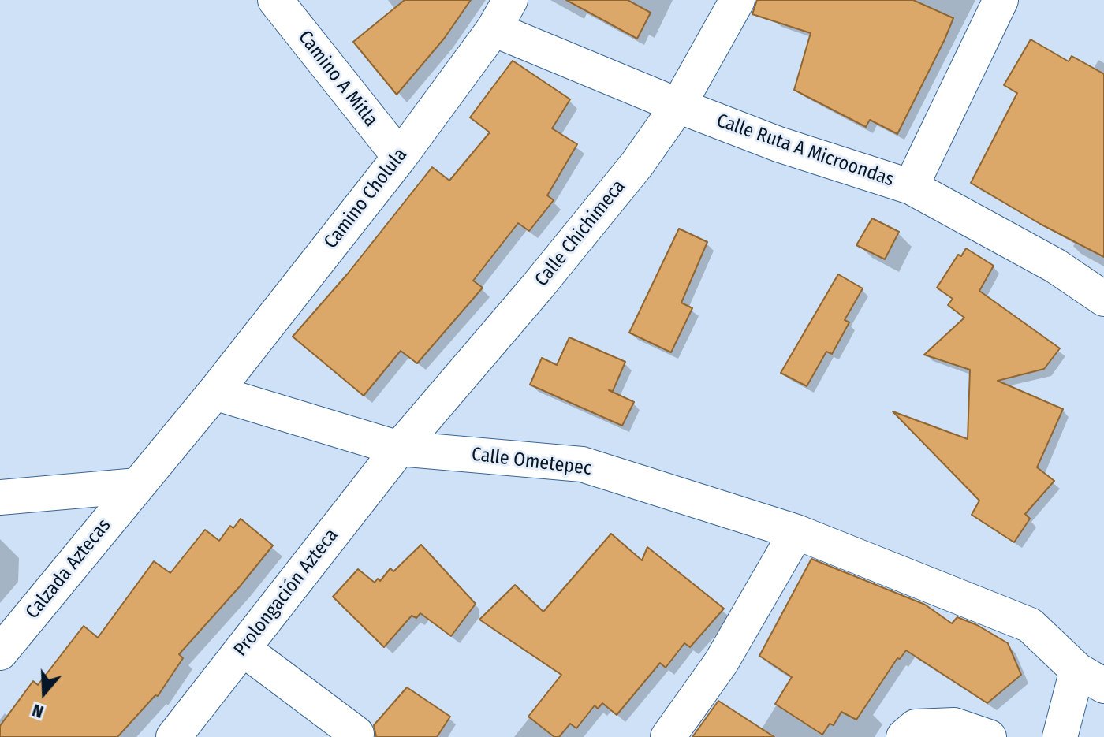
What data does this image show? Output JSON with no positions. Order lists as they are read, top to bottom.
{
  "streets": {
    "street": [
      "Camino A Mitla",
      "Calle Ruta A Microondas",
      "Camino Cholula",
      "Calle Chichimeca",
      "Calle Ometepec",
      "Calzada Aztecas",
      "Prolongación Azteca"
    ]
  },
  "crossings": [
    ["Camino A Mitla", "Camino Cholula"],
    ["Calle Ruta A Microondas", "Camino Cholula"],
    ["Calle Ruta A Microondas", "Calle Chichimeca"],
    ["Camino Cholula", "Calle Ometepec"],
    ["Calle Chichimeca", "Calle Ometepec"],
    ["Calle Chichimeca", "Prolongación Azteca"],
    ["Calle Ometepec", "Prolongación Azteca"]
  ],
  "north": "bottom"
}
